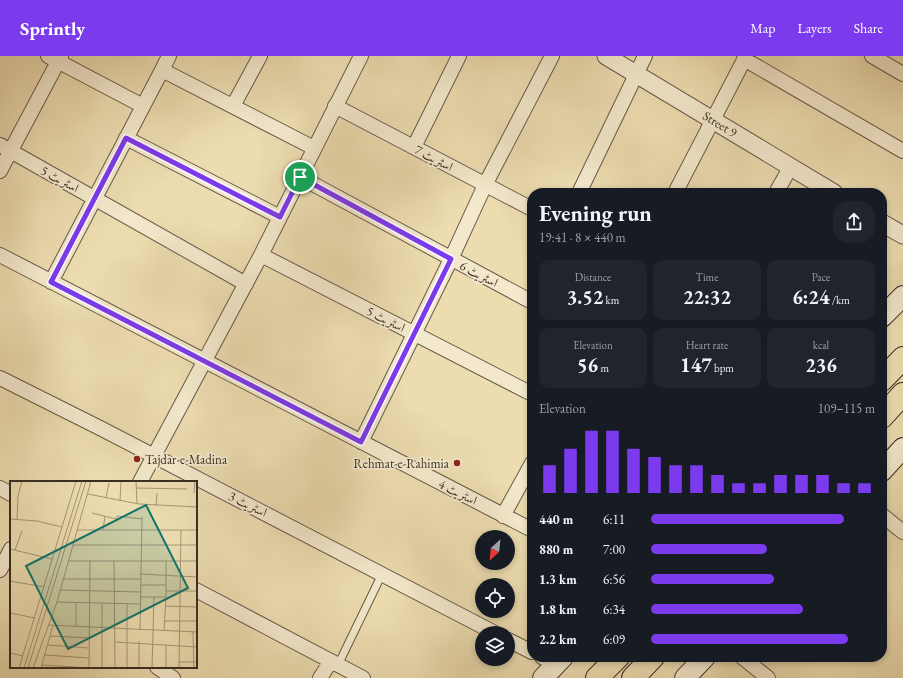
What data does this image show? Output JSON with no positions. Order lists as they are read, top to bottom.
{
  "streets": {
    "street": [
      "Street 9",
      "اسٹریٹ 7",
      "اسٹریٹ 5",
      "اسٹریٹ 6",
      "اسٹریٹ 4",
      "اسٹریٹ 3"
    ]
  },
  "places": ["Tajdar-e-Madina", "Rehmat-e-Rahimia"],
  "north": "bottom left",
  "page": {
    "header": "Sprintly",
    "nav": ["Map", "Layers", "Share"],
    "heading": ["Evening run", "19:41 · 8 × 440 m"],
    "stats": [
      ["Distance", "3.52 km"],
      ["Time", "22:32"],
      ["Pace", "6:24 /km"],
      ["Elevation", "56 m"],
      ["Heart rate", "147 bpm"],
      ["kcal", "236"]
    ],
    "chart": ["Elevation", "109–115 m"],
    "list": [
      {
        "name": "440 m",
        "note": "6:11"
      },
      {
        "name": "880 m",
        "note": "7:00"
      },
      {
        "name": "1.3 km",
        "note": "6:56"
      },
      {
        "name": "1.8 km",
        "note": "6:34"
      },
      {
        "name": "2.2 km",
        "note": "6:09"
      }
    ]
  }
}
